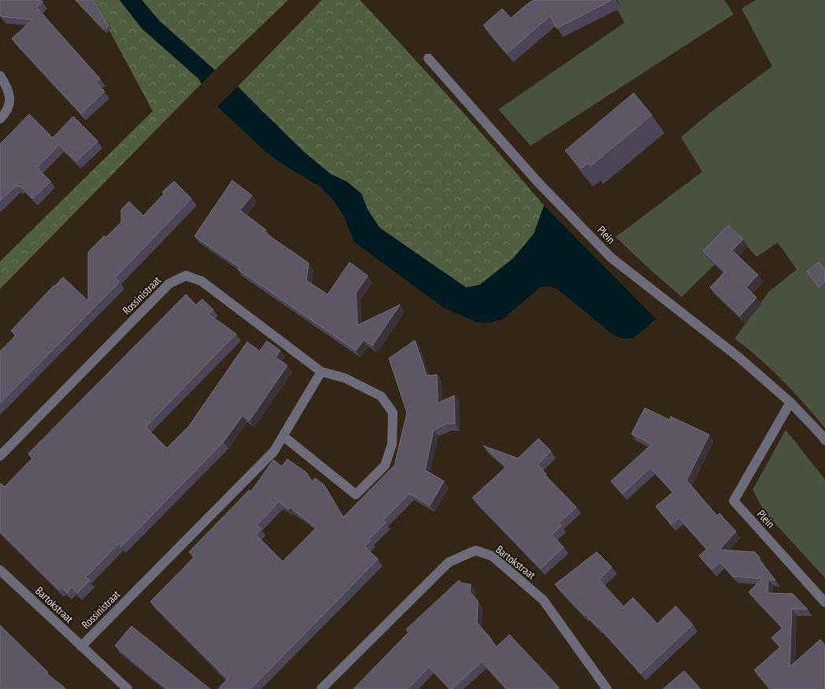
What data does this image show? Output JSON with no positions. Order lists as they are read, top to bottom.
{
  "streets": {
    "street": ["Plein", "Rossinistraat", "Bartokstraat"]
  },
  "crossings": [
    ["Rossinistraat", "Bartokstraat"]
  ]
}
